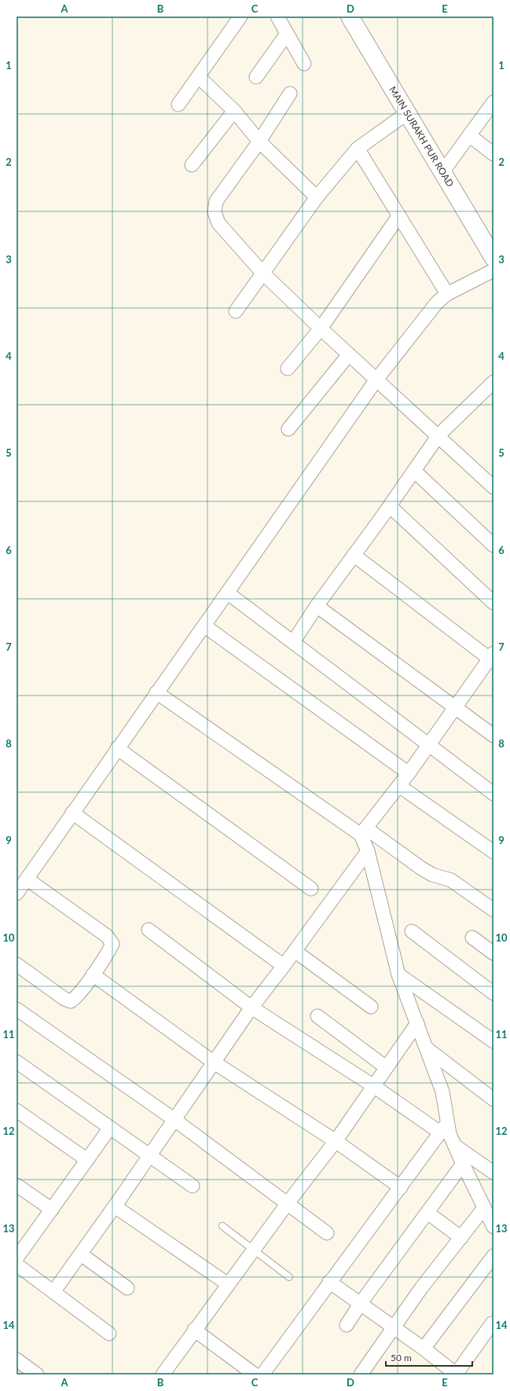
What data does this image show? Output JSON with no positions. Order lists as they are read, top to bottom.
{
  "streets": {
    "street": ["MAIN SURAKH PUR ROAD"]
  },
  "scale_bar": "50 m",
  "grid": {
    "columns": [
      "A",
      "B",
      "C",
      "D",
      "E"
    ],
    "rows": [
      "1",
      "2",
      "3",
      "4",
      "5",
      "6",
      "7",
      "8",
      "9",
      "10",
      "11",
      "12",
      "13",
      "14"
    ]
  }
}
